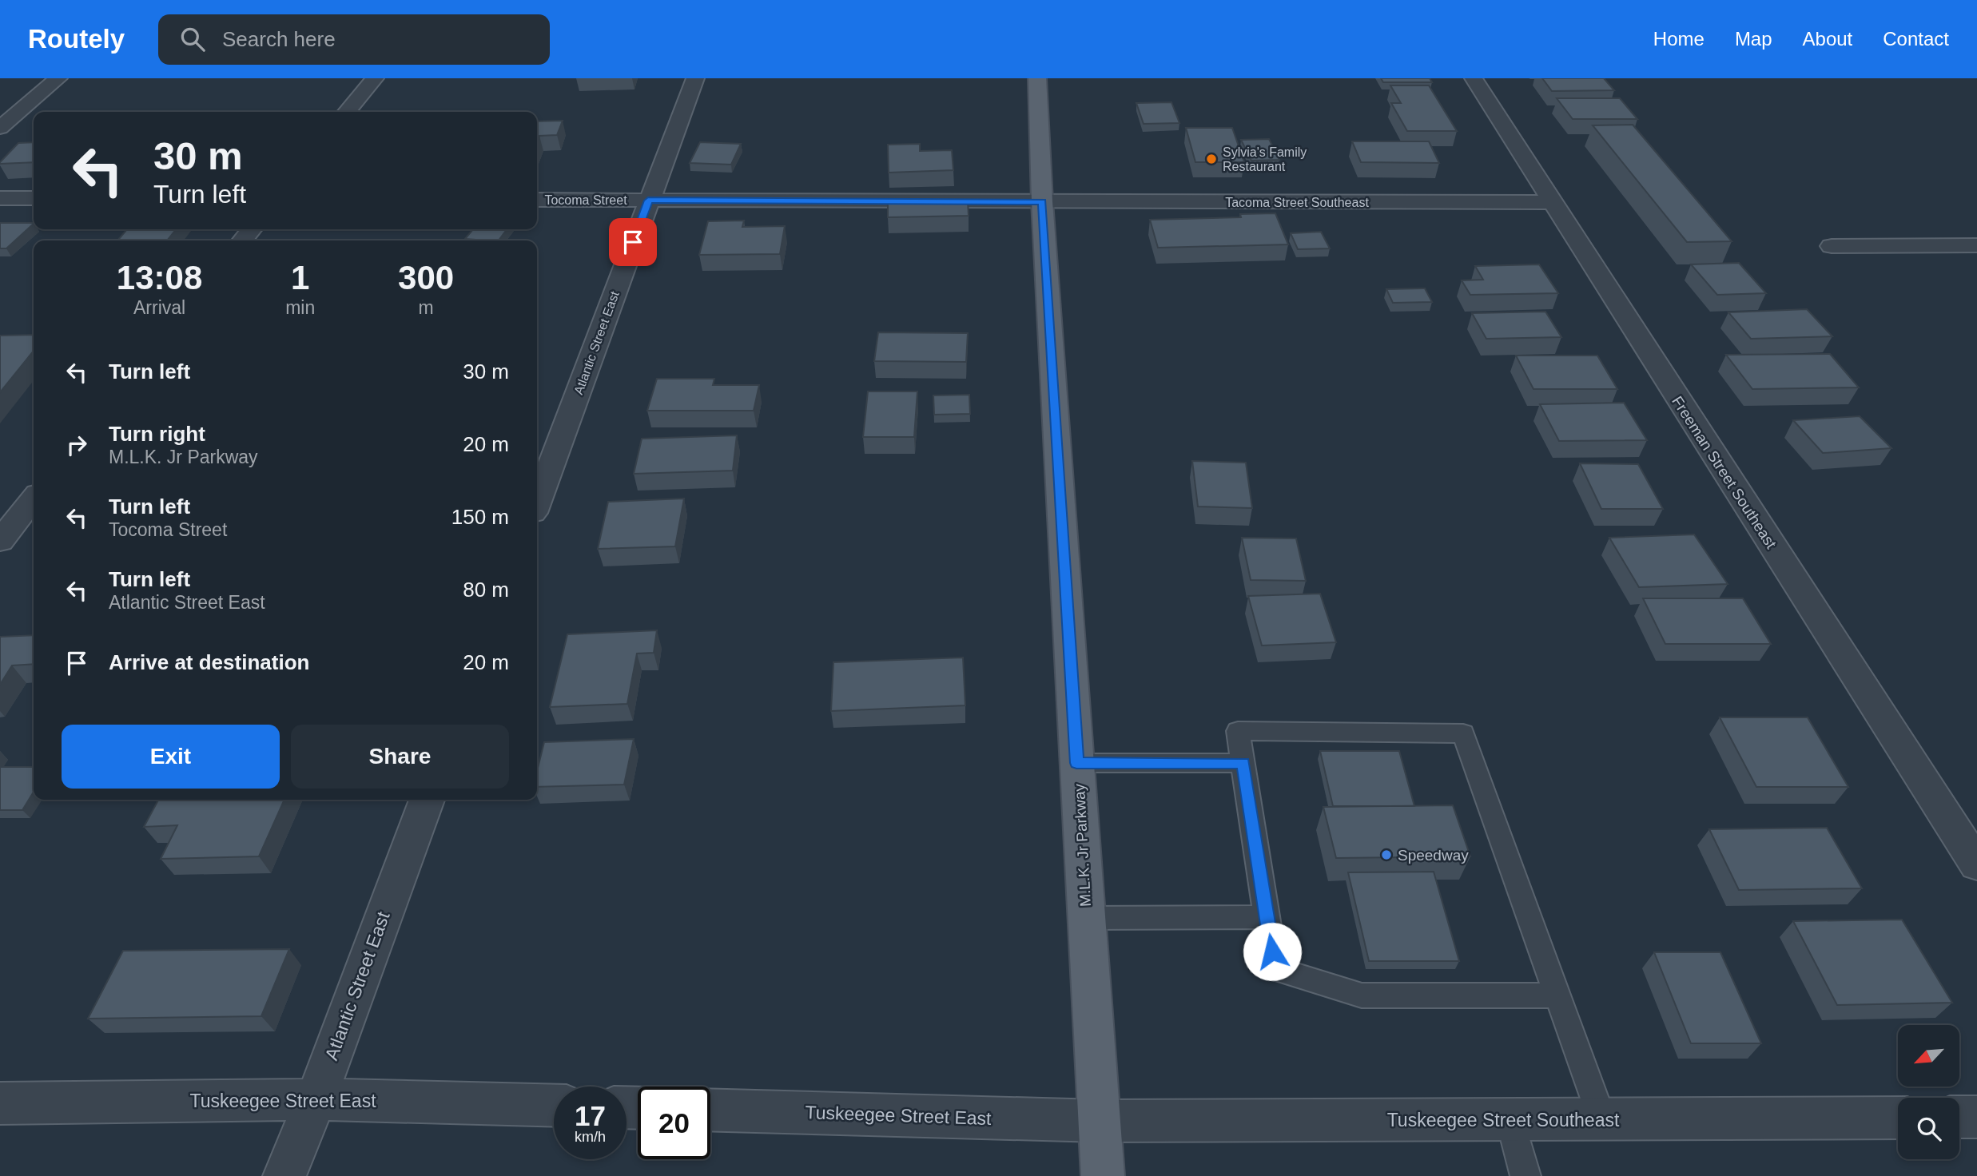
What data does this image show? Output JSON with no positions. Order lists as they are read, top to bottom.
{
  "streets": {
    "main road": ["M.L.K. Jr Parkway"],
    "street": [
      "Tocoma Street",
      "Tacoma Street Southeast",
      "Atlantic Street East",
      "Freeman Street Southeast",
      "Tuskeegee Street East",
      "Tuskeegee Street Southeast"
    ]
  },
  "crossings": [
    ["Tocoma Street", "Tacoma Street Southeast"],
    ["Tocoma Street", "Atlantic Street East"],
    ["Tocoma Street", "M.L.K. Jr Parkway"],
    ["Tacoma Street Southeast", "Freeman Street Southeast"],
    ["Tacoma Street Southeast", "M.L.K. Jr Parkway"],
    ["Atlantic Street East", "Tuskeegee Street East"],
    ["M.L.K. Jr Parkway", "Tuskeegee Street East"],
    ["M.L.K. Jr Parkway", "Tuskeegee Street Southeast"],
    ["Tuskeegee Street East", "Tuskeegee Street Southeast"]
  ],
  "places": ["Sylvia's Family Restaurant", "Speedway"],
  "north": "bottom left",
  "page": {
    "header": "Routely",
    "search": "Search here",
    "nav": [
      "Home",
      "Map",
      "About",
      "Contact"
    ],
    "turn": ["30 m", "Turn left"],
    "eta": [
      "13:08",
      "Arrival",
      "1",
      "min",
      "300",
      "m"
    ],
    "list": [
      {
        "name": "Turn left",
        "value": "30 m"
      },
      {
        "name": "Turn right",
        "note": "M.L.K. Jr Parkway",
        "value": "20 m"
      },
      {
        "name": "Turn left",
        "note": "Tocoma Street",
        "value": "150 m"
      },
      {
        "name": "Turn left",
        "note": "Atlantic Street East",
        "value": "80 m"
      },
      {
        "name": "Arrive at destination",
        "value": "20 m"
      }
    ],
    "buttons": ["Exit", "Share"],
    "speed": "17 km/h",
    "limit": "20"
  }
}
